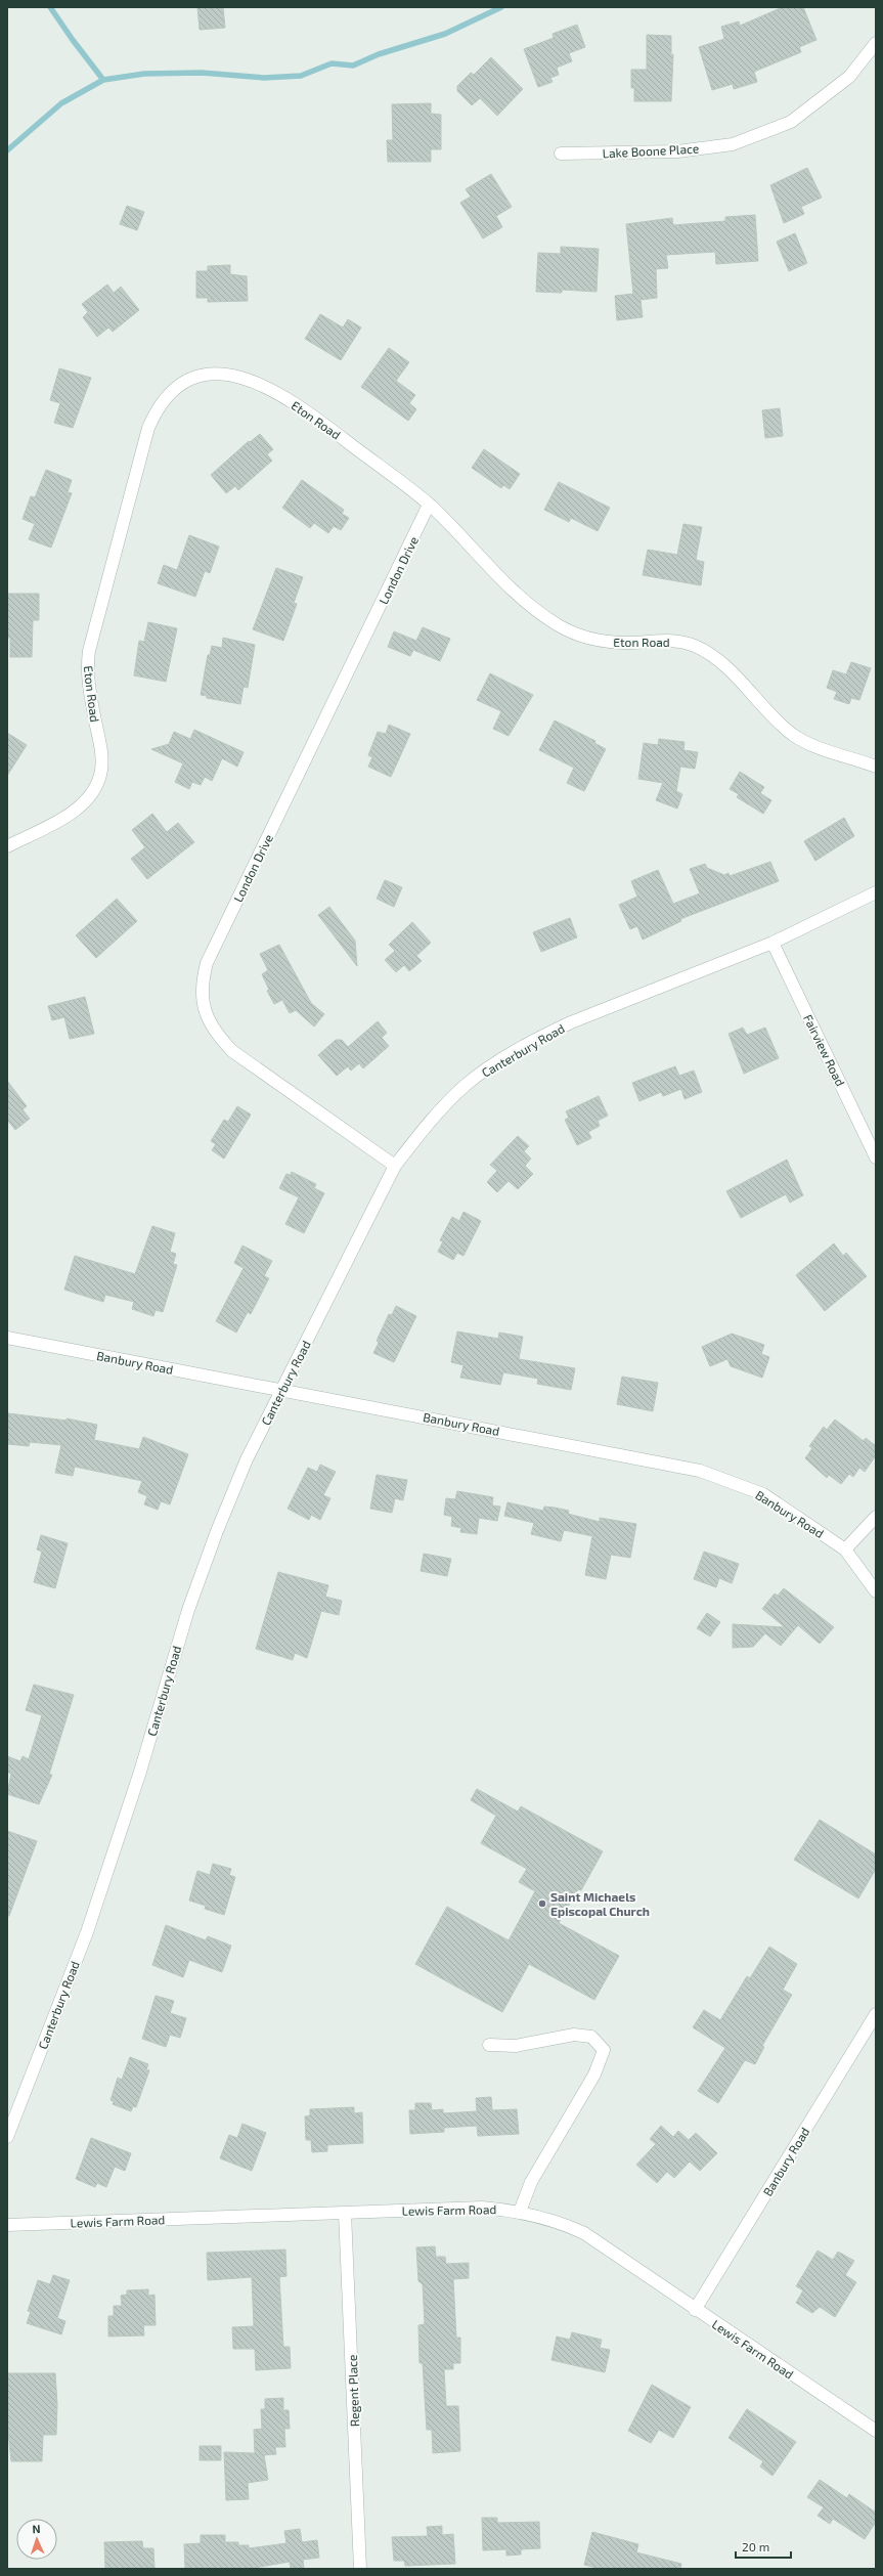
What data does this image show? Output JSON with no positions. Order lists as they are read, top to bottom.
{
  "streets": {
    "street": [
      "Lake Boone Place",
      "Eton Road",
      "London Drive",
      "Canterbury Road",
      "Fairview Road",
      "Banbury Road",
      "Lewis Farm Road",
      "Regent Place"
    ]
  },
  "crossings": [
    ["Eton Road", "London Drive"],
    ["London Drive", "Canterbury Road"],
    ["Canterbury Road", "Fairview Road"],
    ["Canterbury Road", "Banbury Road"],
    ["Banbury Road", "Lewis Farm Road"],
    ["Lewis Farm Road", "Regent Place"]
  ],
  "places": ["Saint Michaels Episcopal Church"],
  "scale_bar": "20 m",
  "north": "top"
}
